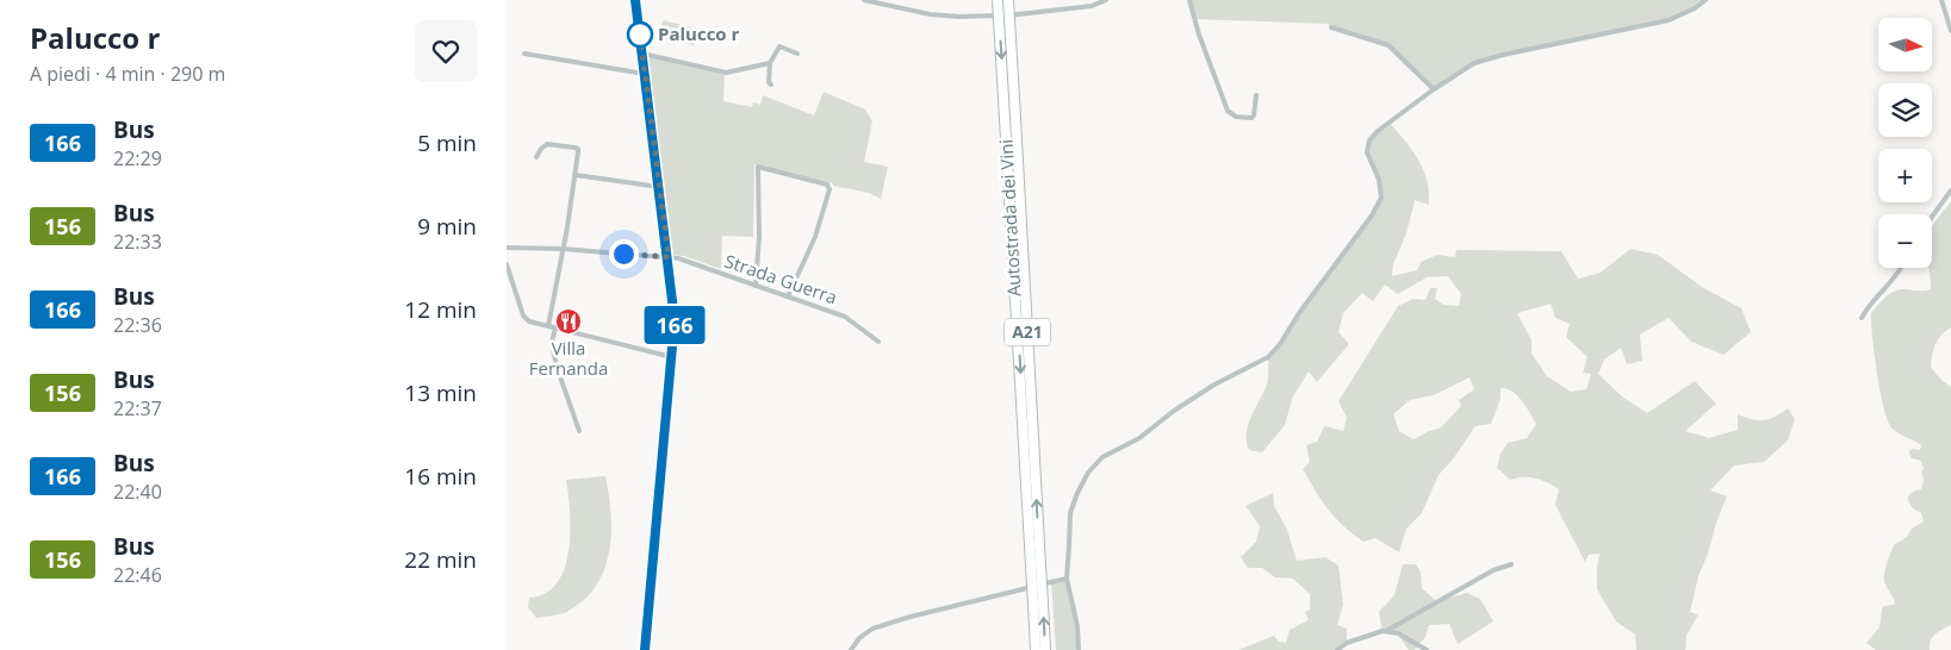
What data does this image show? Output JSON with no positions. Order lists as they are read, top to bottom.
{
  "streets": {
    "highway": ["Autostrada dei Vini", "A21"],
    "street": ["Strada Guerra"]
  },
  "places": {
    "other": ["Palucco r"],
    "restaurant": ["Villa Fernanda"]
  },
  "lines": ["bus line 166"],
  "north": "right",
  "page": {
    "heading": ["Palucco r", "A piedi · 4 min · 290 m"],
    "on_map": "166",
    "map_buttons": ["+", "−"],
    "list": [
      {
        "mark": "166",
        "name": "Bus",
        "note": "22:29",
        "value": "5 min"
      },
      {
        "mark": "156",
        "name": "Bus",
        "note": "22:33",
        "value": "9 min"
      },
      {
        "mark": "166",
        "name": "Bus",
        "note": "22:36",
        "value": "12 min"
      },
      {
        "mark": "156",
        "name": "Bus",
        "note": "22:37",
        "value": "13 min"
      },
      {
        "mark": "166",
        "name": "Bus",
        "note": "22:40",
        "value": "16 min"
      },
      {
        "mark": "156",
        "name": "Bus",
        "note": "22:46",
        "value": "22 min"
      }
    ]
  }
}
